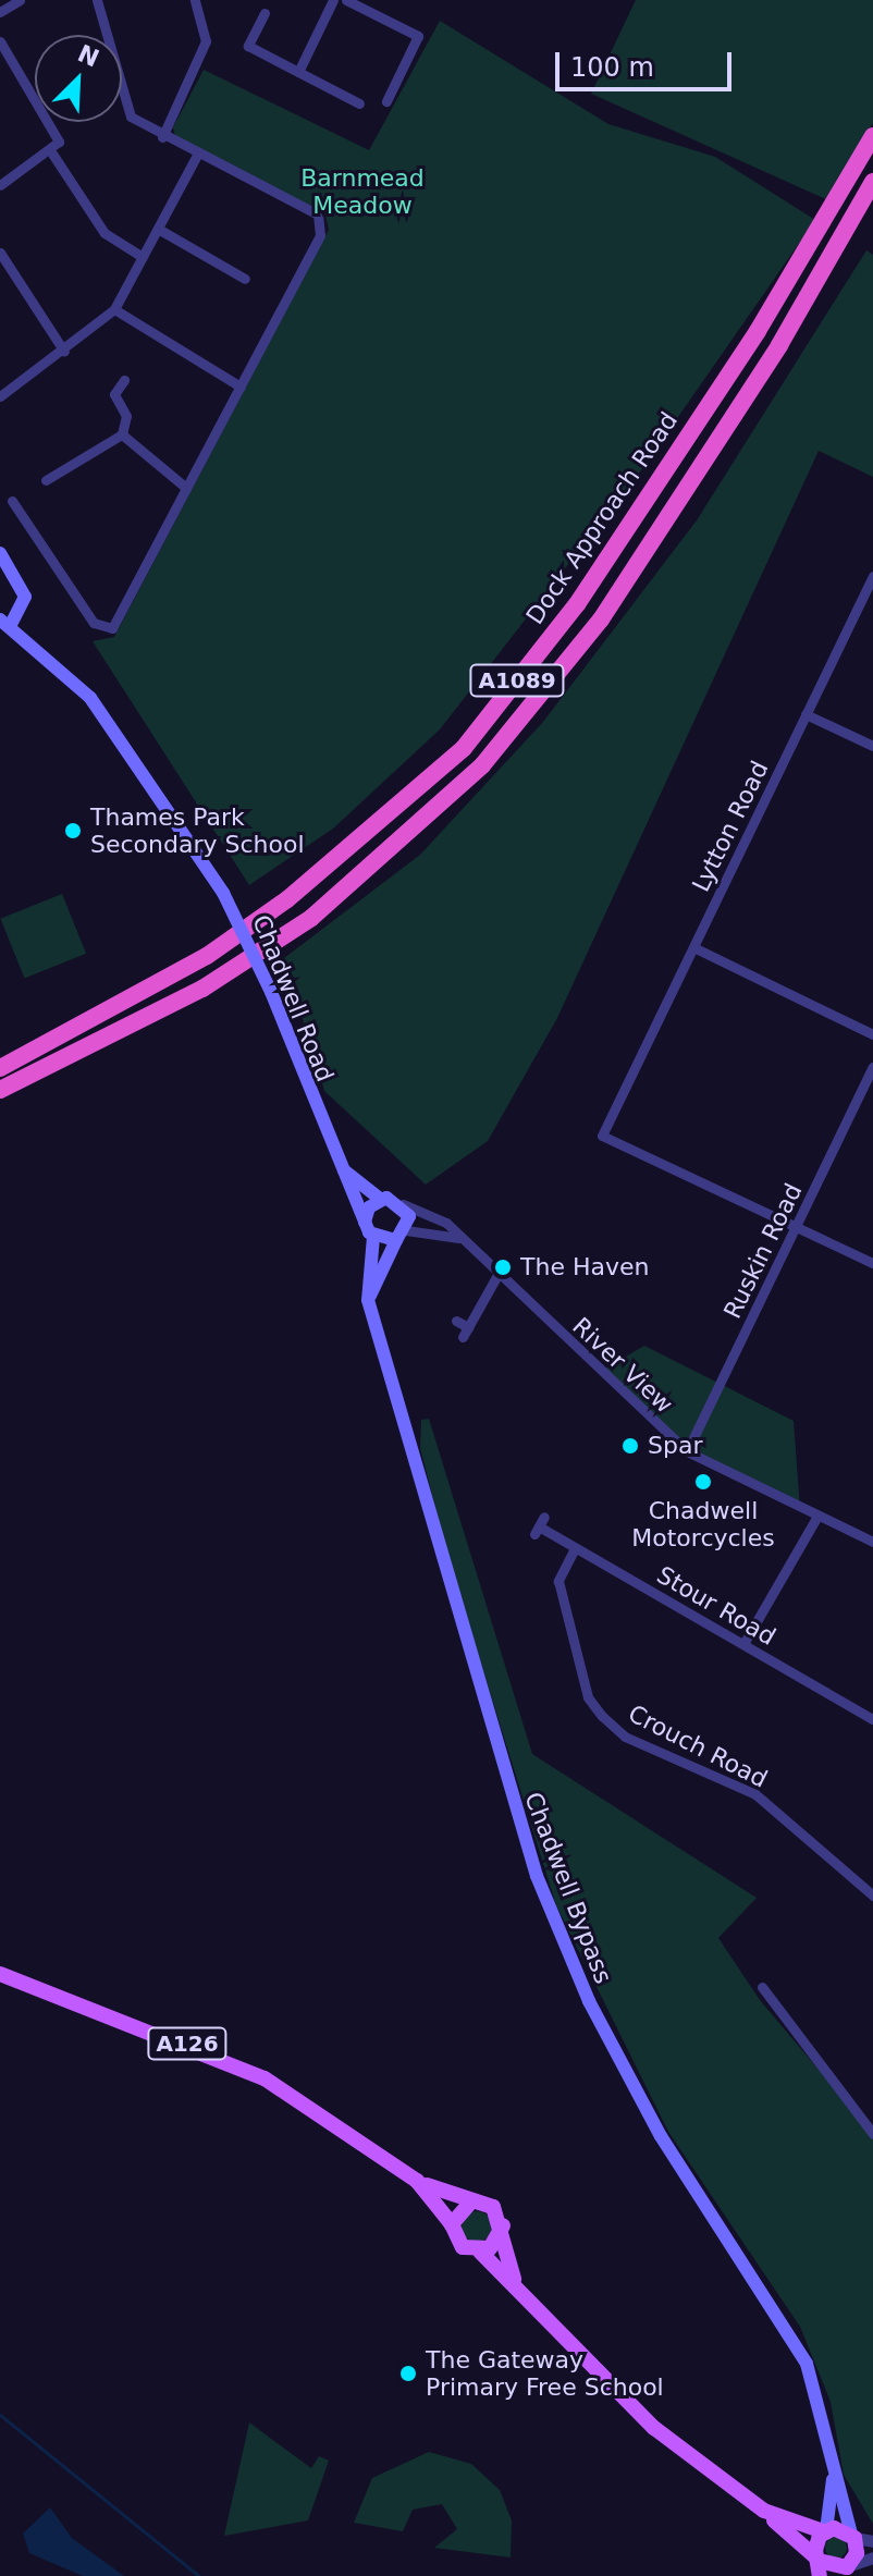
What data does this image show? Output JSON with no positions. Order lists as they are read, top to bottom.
{
  "streets": {
    "highway": ["Dock Approach Road", "A1089"],
    "main road": ["Chadwell Road", "Chadwell Bypass", "A126"],
    "street": [
      "Lytton Road",
      "Ruskin Road",
      "River View",
      "Stour Road",
      "Crouch Road"
    ]
  },
  "crossings": [
    ["Lytton Road", "Ruskin Road"],
    ["Chadwell Road", "Chadwell Bypass"],
    ["Ruskin Road", "River View"],
    ["Stour Road", "Crouch Road"],
    ["Chadwell Bypass", "A126"]
  ],
  "parks": ["Barnmead Meadow"],
  "places": [
    "Thames Park Secondary School",
    "The Haven",
    "Spar",
    "Chadwell Motorcycles",
    "The Gateway Primary Free School"
  ],
  "scale_bar": "100 m",
  "north": "top right"
}
